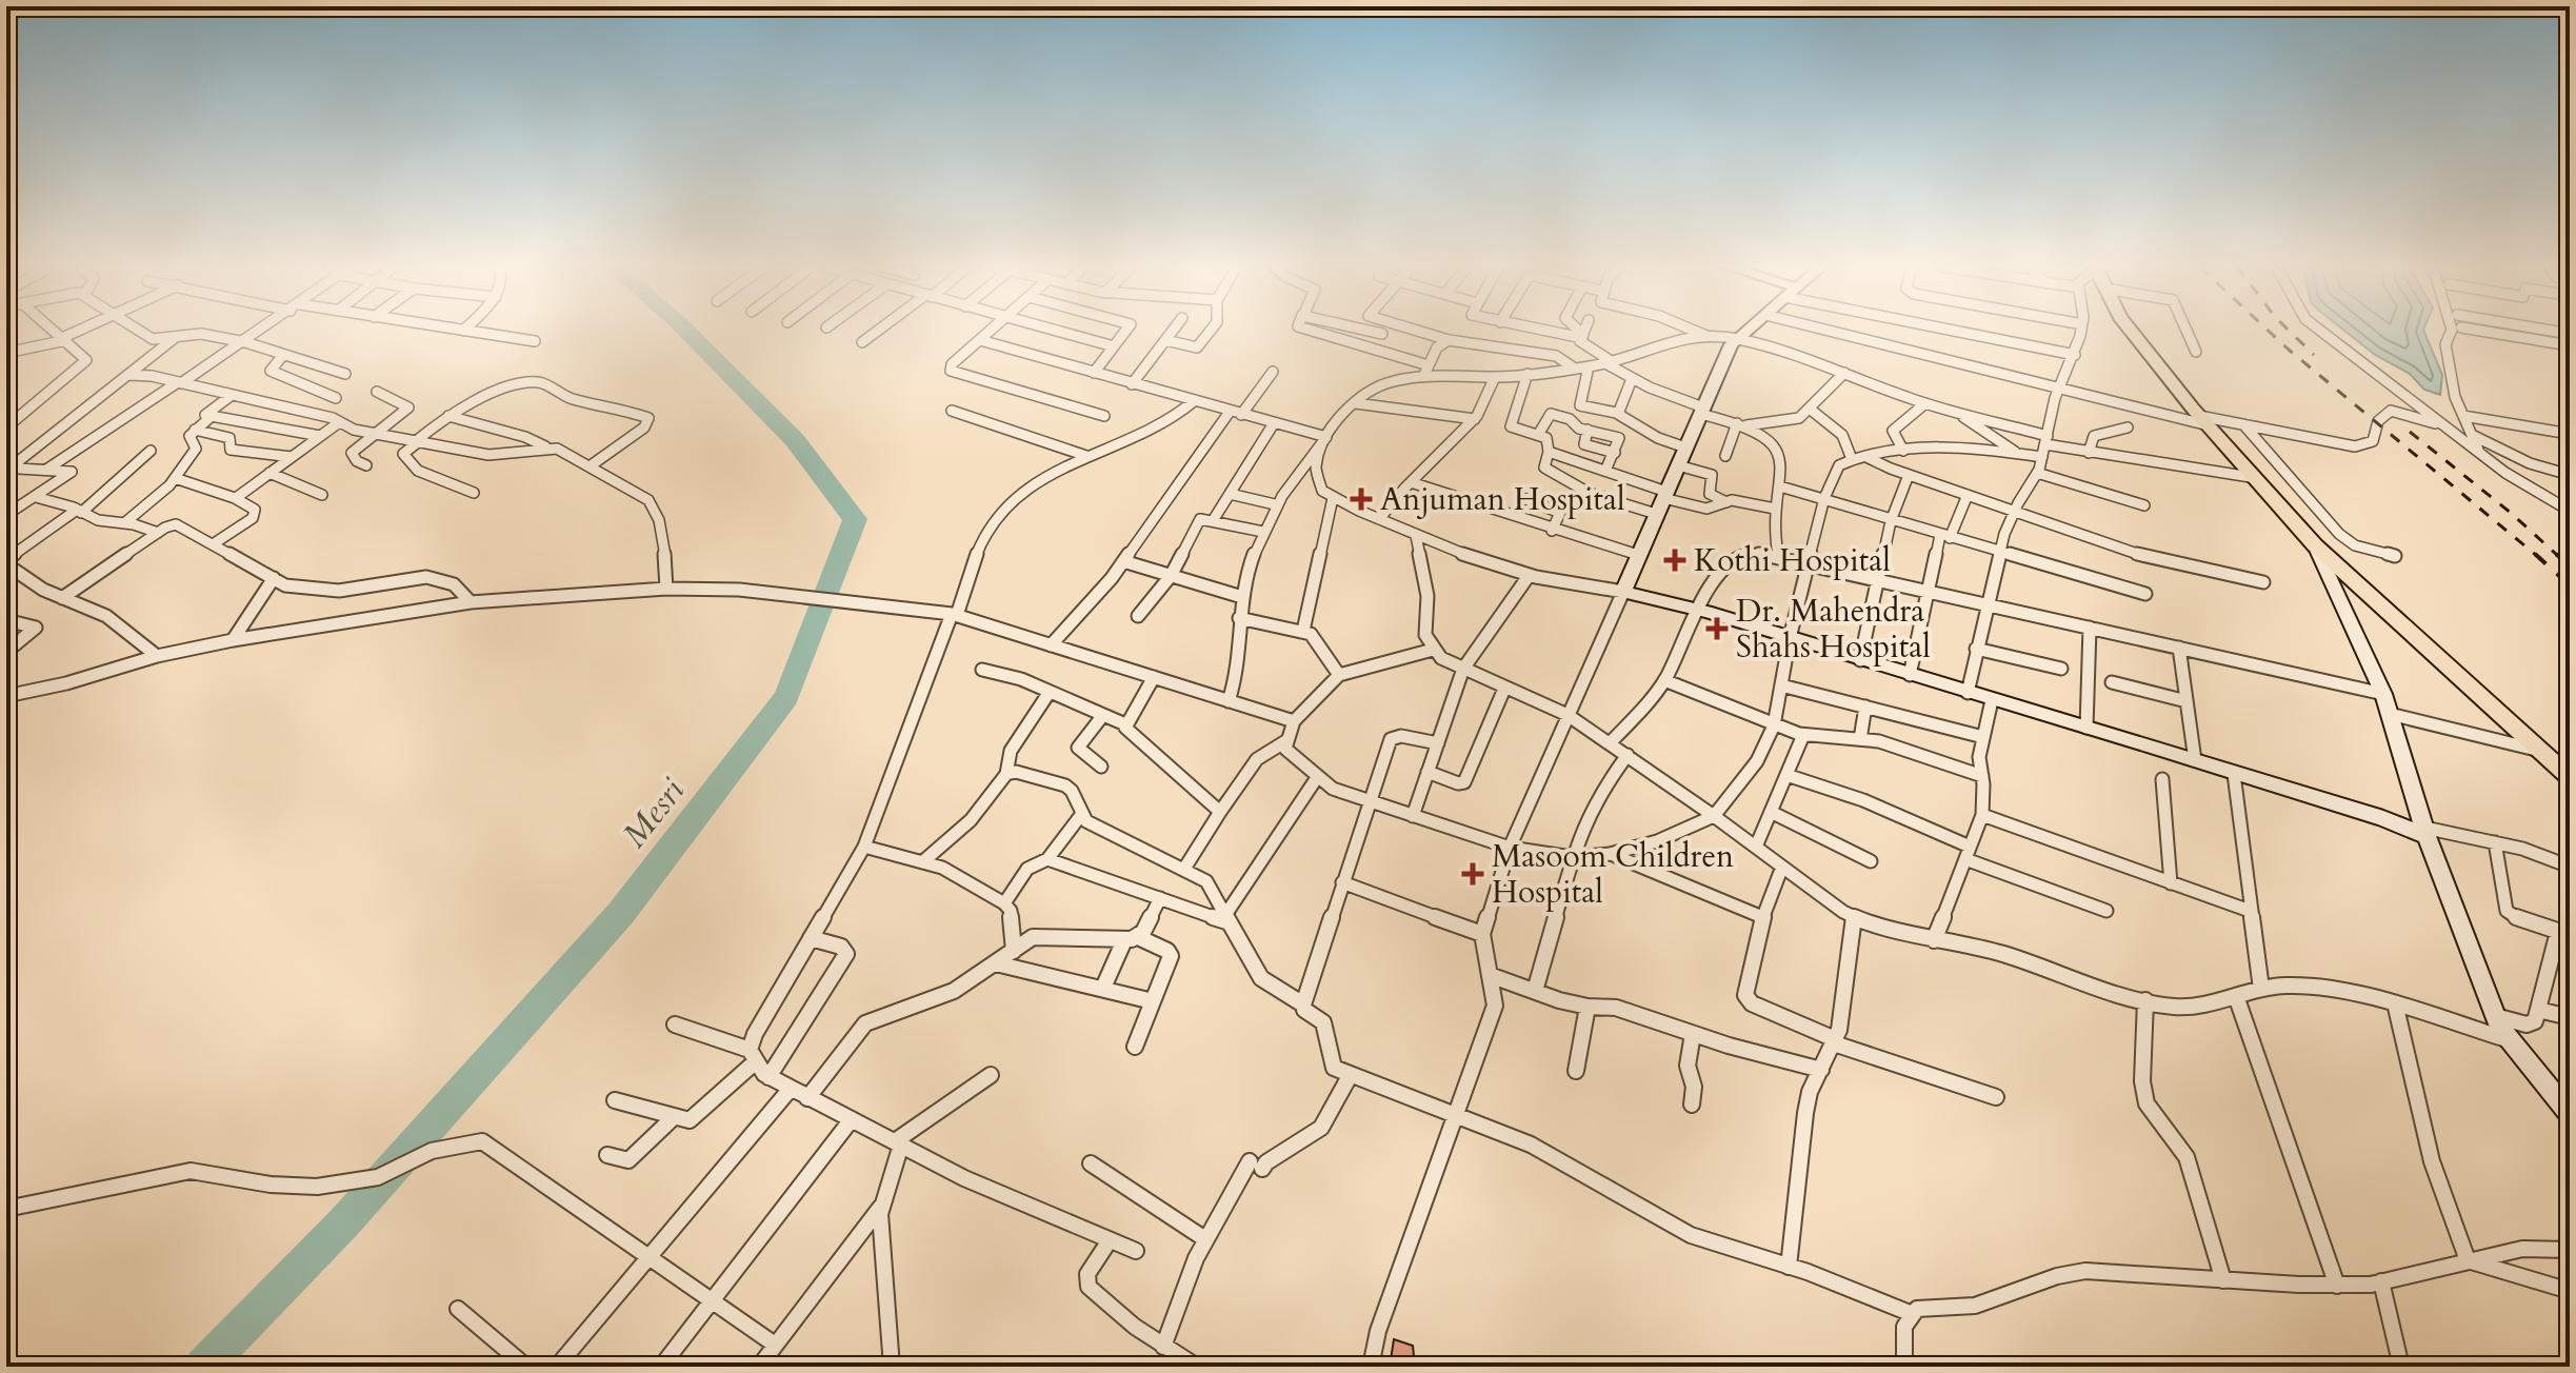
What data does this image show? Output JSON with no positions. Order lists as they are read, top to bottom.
{
  "water": ["Mesri"],
  "places": {
    "health": [
      "Anjuman Hospital",
      "Kothi Hospital",
      "Dr. Mahendra Shahs Hospital",
      "Masoom Children Hospital"
    ]
  }
}
